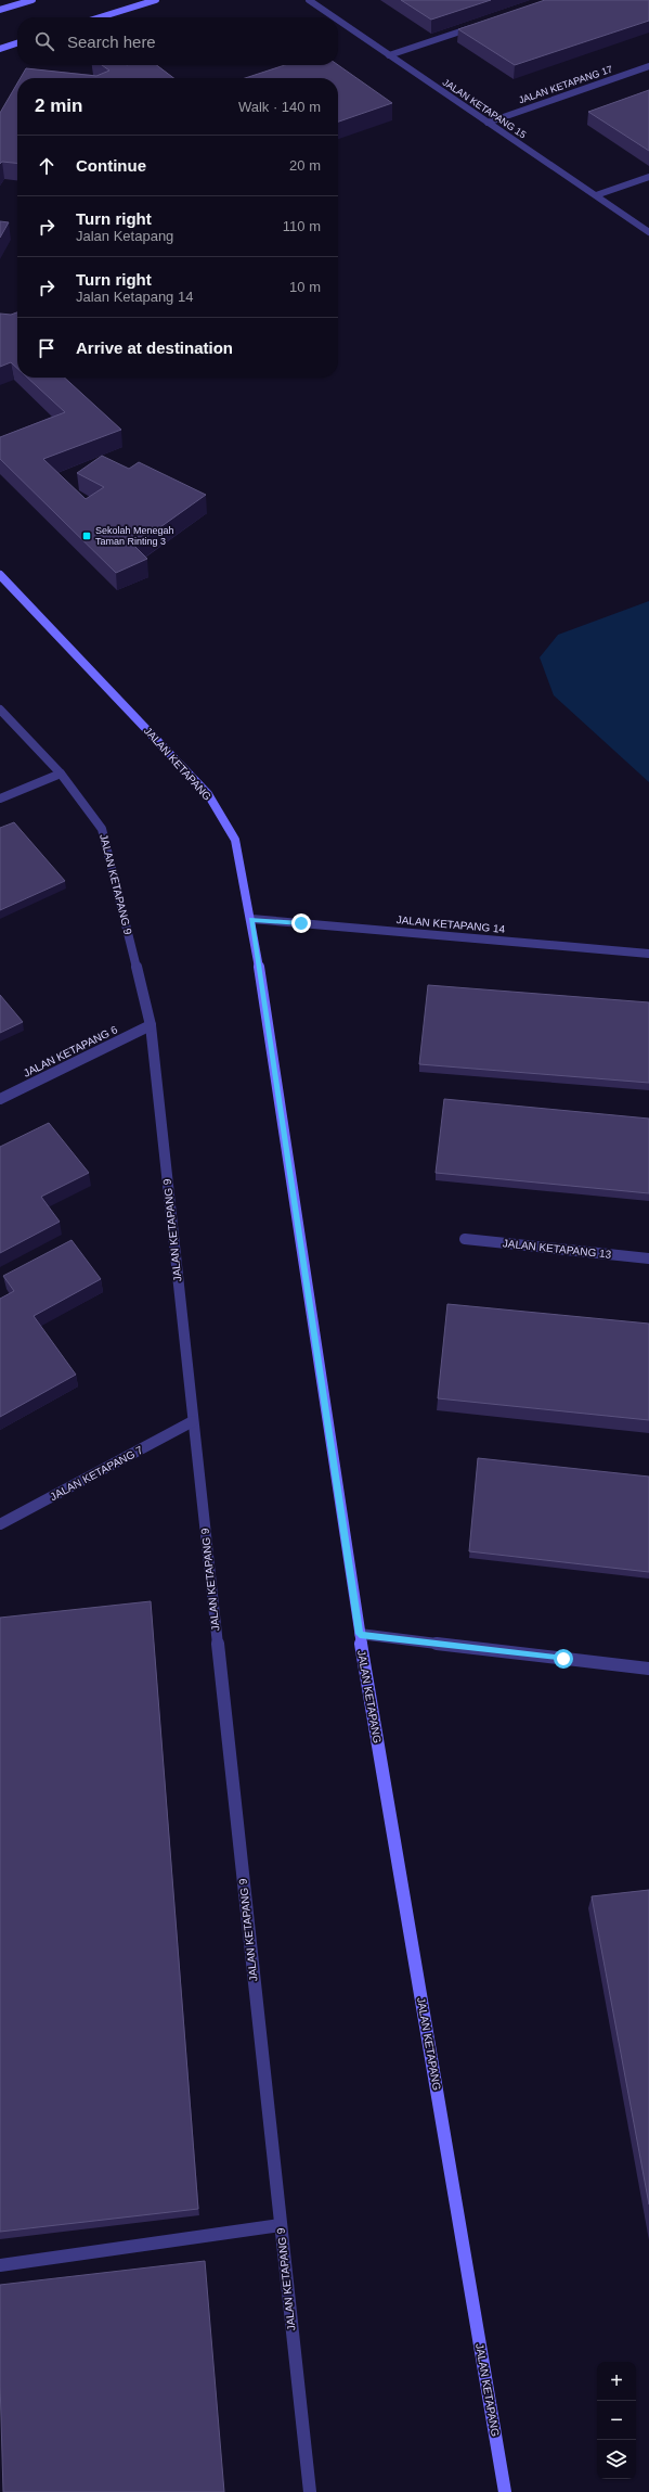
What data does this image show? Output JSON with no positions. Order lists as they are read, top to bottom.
{
  "streets": {
    "street": [
      "JALAN KETAPANG 17",
      "JALAN KETAPANG 15",
      "JALAN KETAPANG",
      "JALAN KETAPANG 9",
      "JALAN KETAPANG 14",
      "JALAN KETAPANG 6",
      "JALAN KETAPANG 13",
      "JALAN KETAPANG 7"
    ]
  },
  "crossings": [
    ["JALAN KETAPANG 17", "JALAN KETAPANG 15"],
    ["JALAN KETAPANG", "JALAN KETAPANG 14"],
    ["JALAN KETAPANG 9", "JALAN KETAPANG 6"],
    ["JALAN KETAPANG 9", "JALAN KETAPANG 7"]
  ],
  "places": {
    "transit": ["Sekolah Menegah Taman Rinting 3"]
  },
  "page": {
    "search": "Search here",
    "heading": ["2 min", "Walk · 140 m"],
    "list": [
      ["Continue", "20 m"],
      ["Turn right", "Jalan Ketapang", "110 m"],
      ["Turn right", "Jalan Ketapang 14", "10 m"],
      "Arrive at destination"
    ],
    "map_buttons": ["+", "−"]
  }
}
